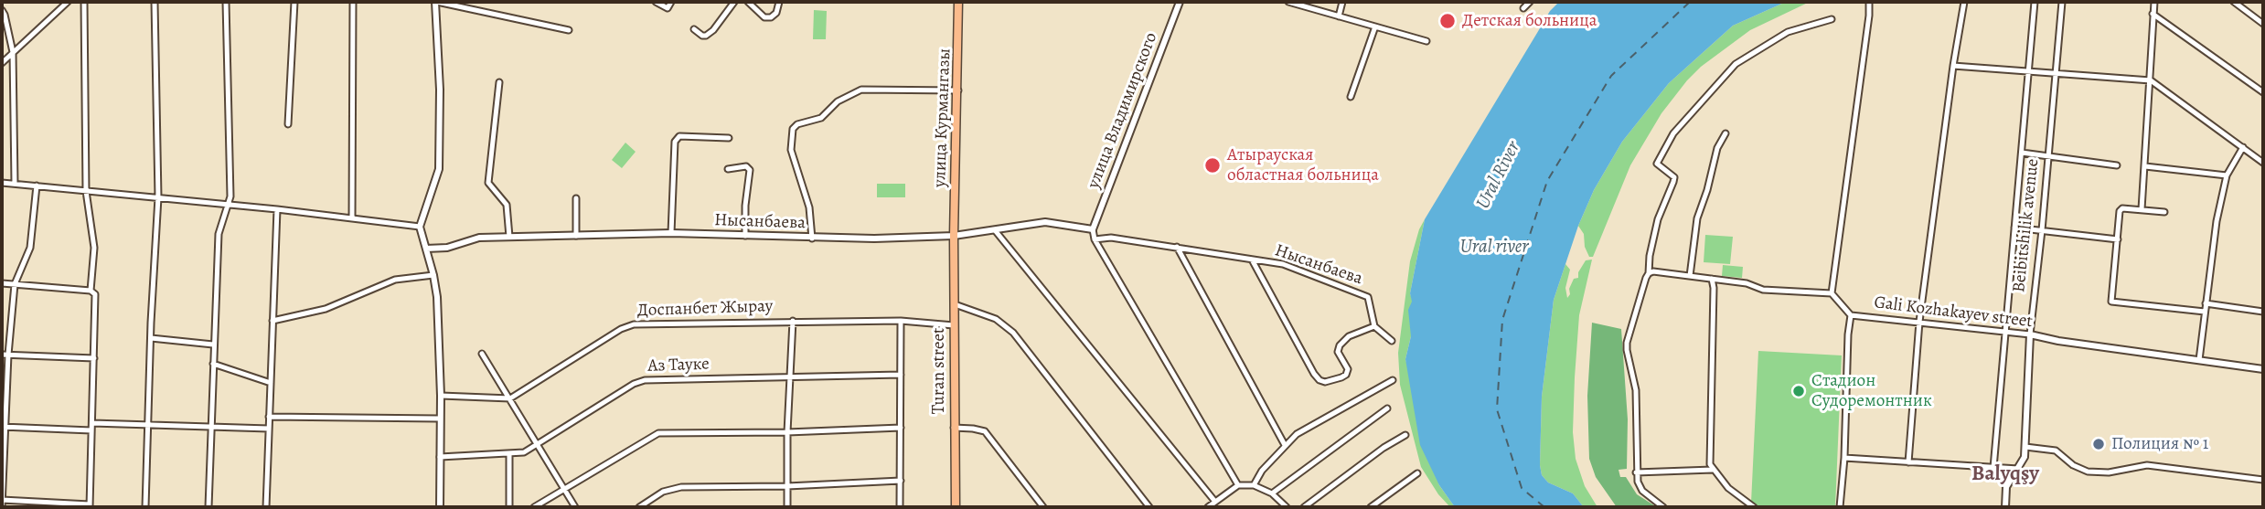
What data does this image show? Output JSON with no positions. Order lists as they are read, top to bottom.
{
  "streets": {
    "main road": ["улица Курмангазы", "Turan street"],
    "street": [
      "улица Владимирского",
      "Нысанбаева",
      "Beibitshilik avenue",
      "Доспанбет Жырау",
      "Gali Kozhakayev street",
      "Аз Тауке"
    ]
  },
  "crossings": [
    ["улица Владимирского", "Нысанбаева"],
    ["улица Курмангазы", "Нысанбаева"],
    ["улица Курмангазы", "Turan street"],
    ["Нысанбаева", "Turan street"],
    ["Beibitshilik avenue", "Gali Kozhakayev street"],
    ["Доспанбет Жырау", "Turan street"]
  ],
  "districts": ["Balyqşy"],
  "water": ["Ural River", "Ural river"],
  "places": [
    "Детская больница",
    "Атырауская областная больница",
    "Стадион Судоремонтник",
    "Полиция № 1"
  ]
}
